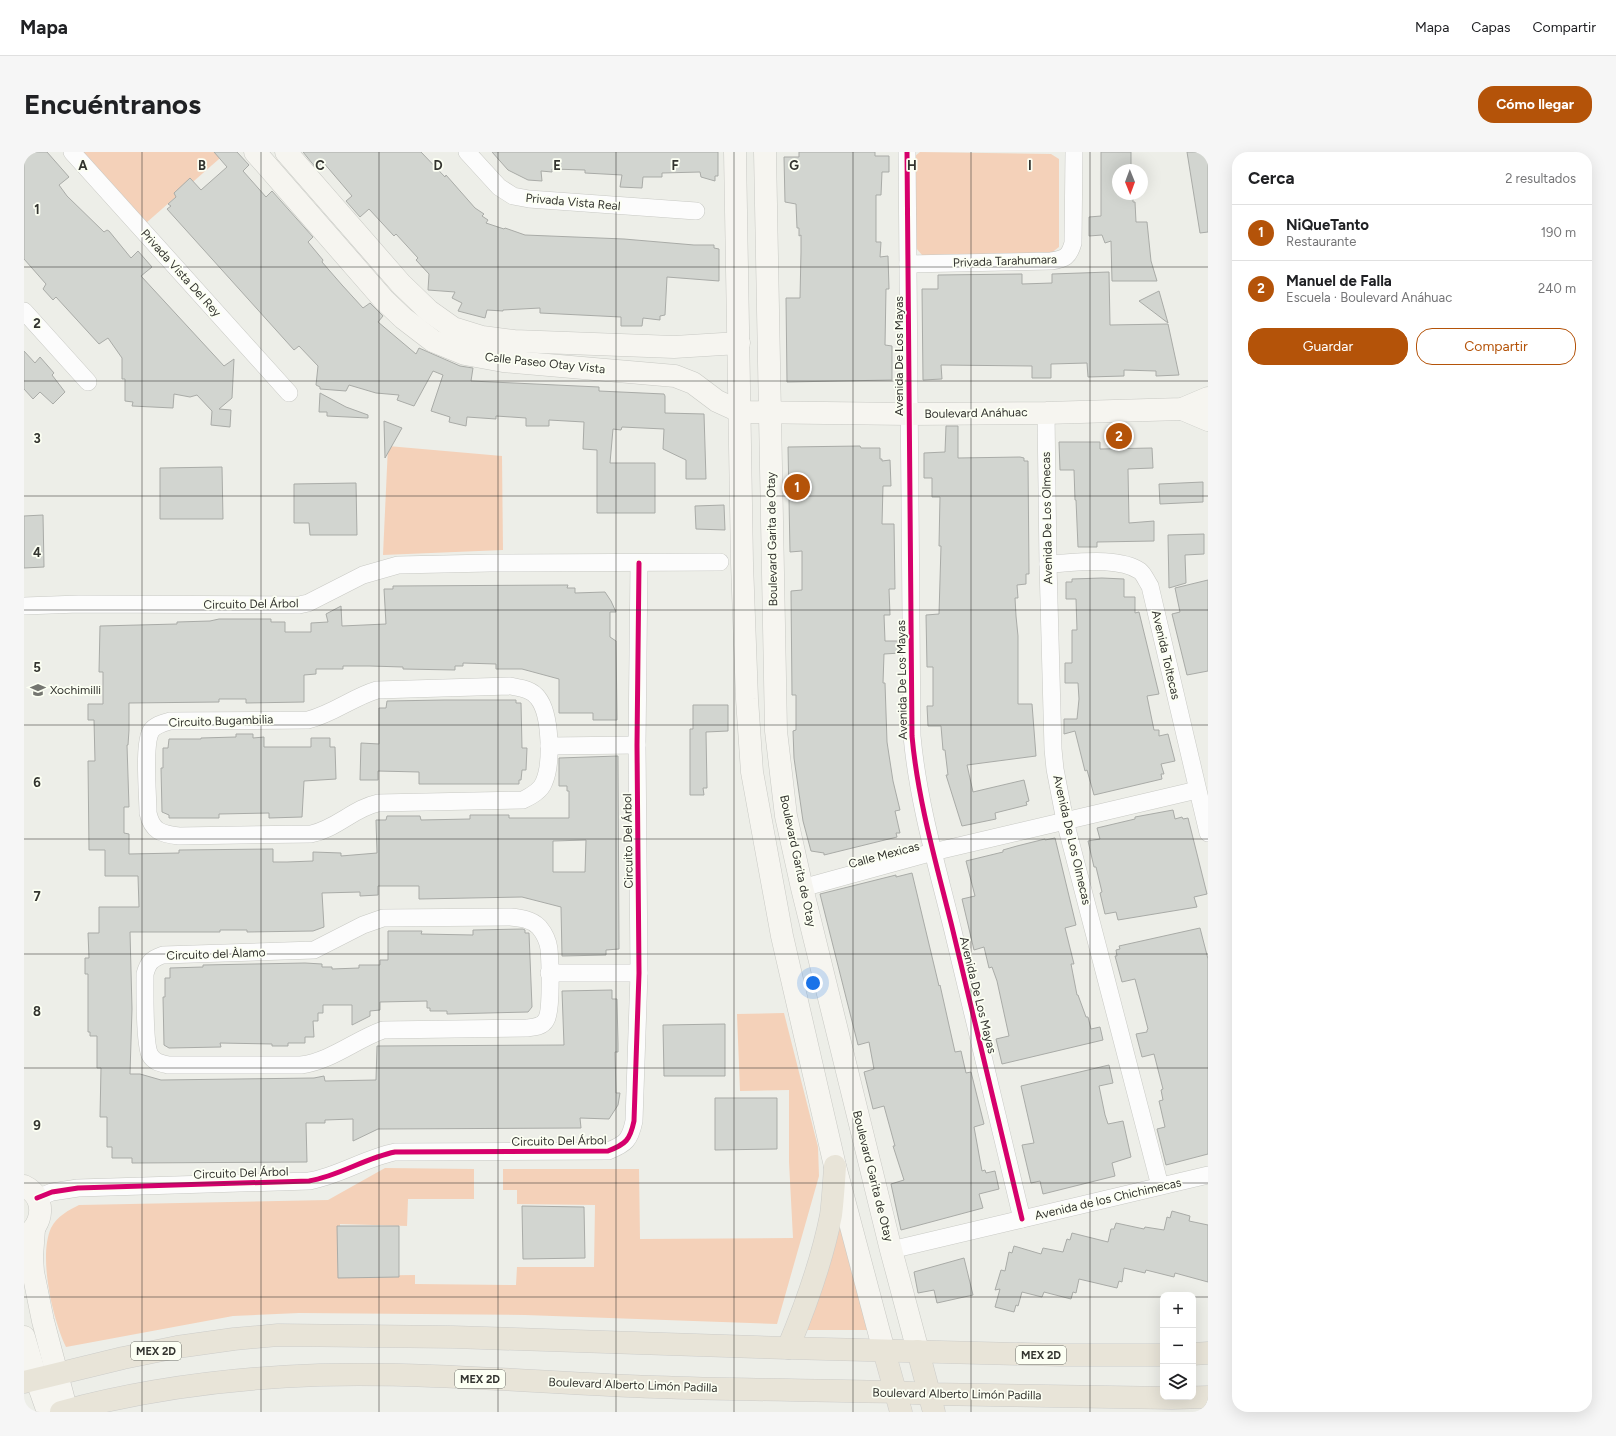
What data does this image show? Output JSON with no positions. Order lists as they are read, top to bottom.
{
  "streets": {
    "highway": ["Boulevard Garita de Otay", "MEX 2D", "Boulevard Alberto Limón Padilla"],
    "main road": ["Calle Paseo Otay Vista", "Boulevard Anáhuac"],
    "street": [
      "Privada Vista Real",
      "Privada Tarahumara",
      "Privada Vista Del Rey",
      "Avenida De Los Mayas",
      "Avenida De Los Olmecas",
      "Circuito Del Árbol",
      "Avenida Toltecas",
      "Circuito Bugambilia",
      "Calle Mexicas",
      "Circuito del Àlamo",
      "Avenida de los Chichimecas"
    ]
  },
  "crossings": [
    ["Privada Tarahumara", "Avenida De Los Mayas"],
    ["Avenida De Los Mayas", "Boulevard Anáhuac"],
    ["Avenida De Los Mayas", "Calle Mexicas"],
    ["Avenida De Los Mayas", "Avenida de los Chichimecas"],
    ["Calle Paseo Otay Vista", "Boulevard Anáhuac"],
    ["Boulevard Anáhuac", "Avenida De Los Olmecas"],
    ["Boulevard Anáhuac", "Boulevard Garita de Otay"],
    ["Avenida De Los Olmecas", "Avenida Toltecas"],
    ["Avenida De Los Olmecas", "Calle Mexicas"],
    ["Avenida De Los Olmecas", "Avenida de los Chichimecas"],
    ["Boulevard Garita de Otay", "Calle Mexicas"],
    ["Boulevard Garita de Otay", "Avenida de los Chichimecas"],
    ["Boulevard Garita de Otay", "MEX 2D"],
    ["Boulevard Garita de Otay", "Boulevard Alberto Limón Padilla"],
    ["Avenida Toltecas", "Calle Mexicas"]
  ],
  "places": {
    "school or university": ["Xochimilli"]
  },
  "north": "bottom",
  "page": {
    "header": "Mapa",
    "nav": ["Mapa", "Capas", "Compartir"],
    "buttons": [
      "Cómo llegar",
      ["Guardar", "Compartir"]
    ],
    "title": "Encuéntranos",
    "heading": ["Cerca", "2 resultados"],
    "list": [
      {
        "mark": "1",
        "name": "NiQueTanto",
        "note": "Restaurante",
        "value": "190 m"
      },
      {
        "mark": "2",
        "name": "Manuel de Falla",
        "note": "Escuela · Boulevard Anáhuac",
        "value": "240 m"
      }
    ],
    "pins": ["2", "1"],
    "map_buttons": ["+", "−"]
  },
  "grid": {
    "columns": [
      "A",
      "B",
      "C",
      "D",
      "E",
      "F",
      "G",
      "H",
      "I"
    ],
    "rows": [
      "1",
      "2",
      "3",
      "4",
      "5",
      "6",
      "7",
      "8",
      "9"
    ]
  }
}
